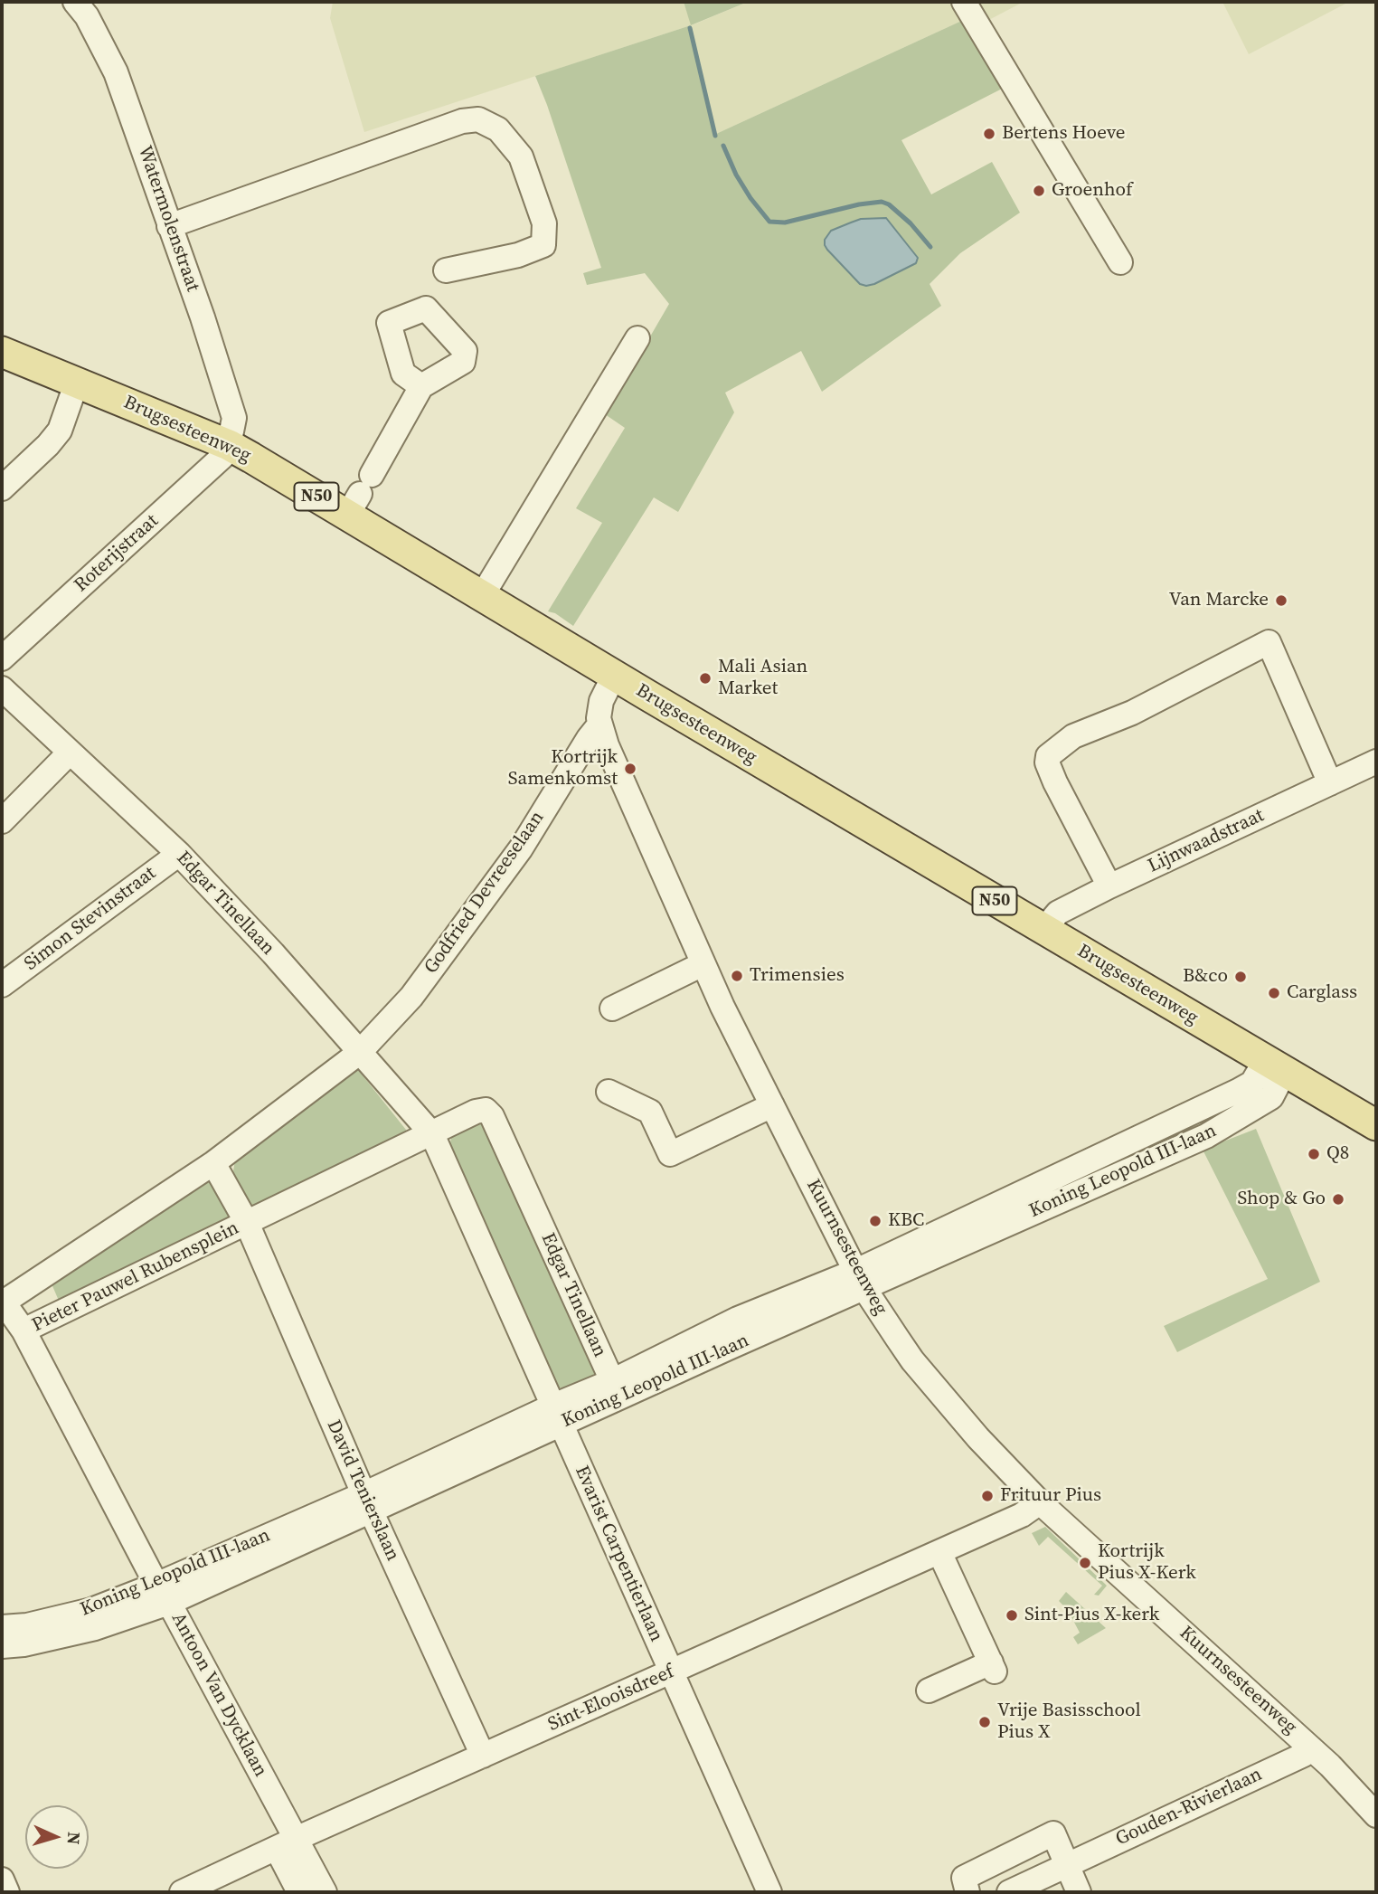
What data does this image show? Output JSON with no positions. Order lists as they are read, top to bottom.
{
  "streets": {
    "main road": ["Brugsesteenweg", "N50"],
    "street": [
      "Watermolenstraat",
      "Roterijstraat",
      "Lijnwaadstraat",
      "Godfried Devreeselaan",
      "Edgar Tinellaan",
      "Simon Stevinstraat",
      "Koning Leopold III-laan",
      "Kuurnsesteenweg",
      "Pieter Pauwel Rubensplein",
      "David Tenierslaan",
      "Evarist Carpentierlaan",
      "Antoon Van Dycklaan",
      "Sint-Elooisdreef",
      "Gouden-Rivierlaan"
    ]
  },
  "crossings": [
    ["Watermolenstraat", "Brugsesteenweg"],
    ["Watermolenstraat", "Roterijstraat"],
    ["Brugsesteenweg", "Roterijstraat"],
    ["Brugsesteenweg", "Lijnwaadstraat"],
    ["Brugsesteenweg", "Koning Leopold III-laan"],
    ["Godfried Devreeselaan", "Edgar Tinellaan"],
    ["Godfried Devreeselaan", "Kuurnsesteenweg"],
    ["Godfried Devreeselaan", "Pieter Pauwel Rubensplein"],
    ["Edgar Tinellaan", "Simon Stevinstraat"],
    ["Edgar Tinellaan", "Koning Leopold III-laan"],
    ["Edgar Tinellaan", "Pieter Pauwel Rubensplein"],
    ["Edgar Tinellaan", "Evarist Carpentierlaan"],
    ["Koning Leopold III-laan", "Kuurnsesteenweg"],
    ["Koning Leopold III-laan", "David Tenierslaan"],
    ["Koning Leopold III-laan", "Evarist Carpentierlaan"],
    ["Koning Leopold III-laan", "Antoon Van Dycklaan"],
    ["Kuurnsesteenweg", "Sint-Elooisdreef"],
    ["Kuurnsesteenweg", "Gouden-Rivierlaan"],
    ["Pieter Pauwel Rubensplein", "David Tenierslaan"],
    ["Pieter Pauwel Rubensplein", "Antoon Van Dycklaan"],
    ["David Tenierslaan", "Sint-Elooisdreef"],
    ["Evarist Carpentierlaan", "Sint-Elooisdreef"],
    ["Antoon Van Dycklaan", "Sint-Elooisdreef"]
  ],
  "places": [
    "Bertens Hoeve",
    "Groenhof",
    "Van Marcke",
    "Mali Asian Market",
    "Kortrijk Samenkomst",
    "Trimensies",
    "B&co",
    "Carglass",
    "Q8",
    "Shop & Go",
    "KBC",
    "Frituur Pius",
    "Kortrijk Pius X-Kerk",
    "Sint-Pius X-kerk",
    "Vrije Basisschool Pius X"
  ],
  "north": "right"
}
